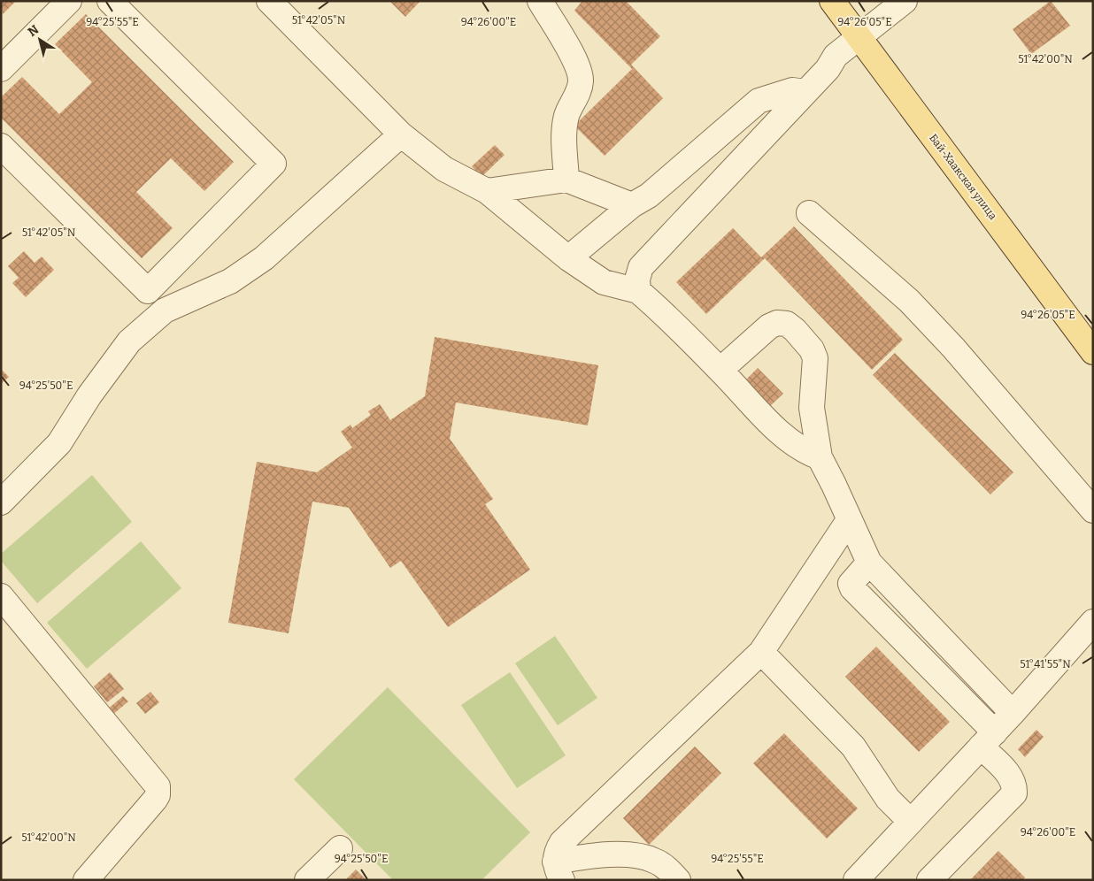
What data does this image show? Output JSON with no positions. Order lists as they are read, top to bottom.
{
  "streets": {
    "main road": ["Бай-Хаакская улица"]
  },
  "north": "top left",
  "coordinates": [
    "51°42'05\"N",
    "94°25'55\"E",
    "94°26'00\"E",
    "94°26'05\"E",
    "51°42'00\"N",
    "94°25'50\"E",
    "51°41'55\"N"
  ]
}
